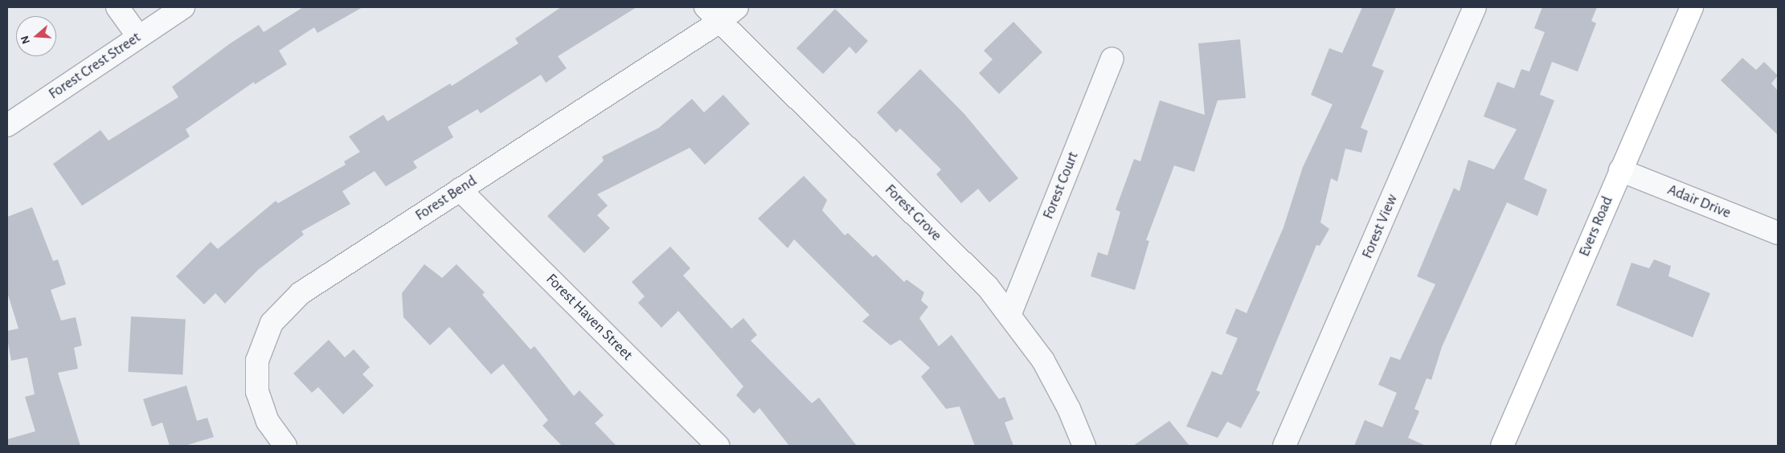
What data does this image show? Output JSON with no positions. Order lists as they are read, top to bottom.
{
  "streets": {
    "main road": ["Evers Road"],
    "street": [
      "Forest Crest Street",
      "Forest Court",
      "Forest Bend",
      "Adair Drive",
      "Forest Grove",
      "Forest View",
      "Forest Haven Street"
    ]
  },
  "crossings": [
    ["Forest Court", "Forest Grove"],
    ["Forest Bend", "Forest Grove"],
    ["Forest Bend", "Forest Haven Street"],
    ["Adair Drive", "Evers Road"]
  ],
  "north": "left"
}
